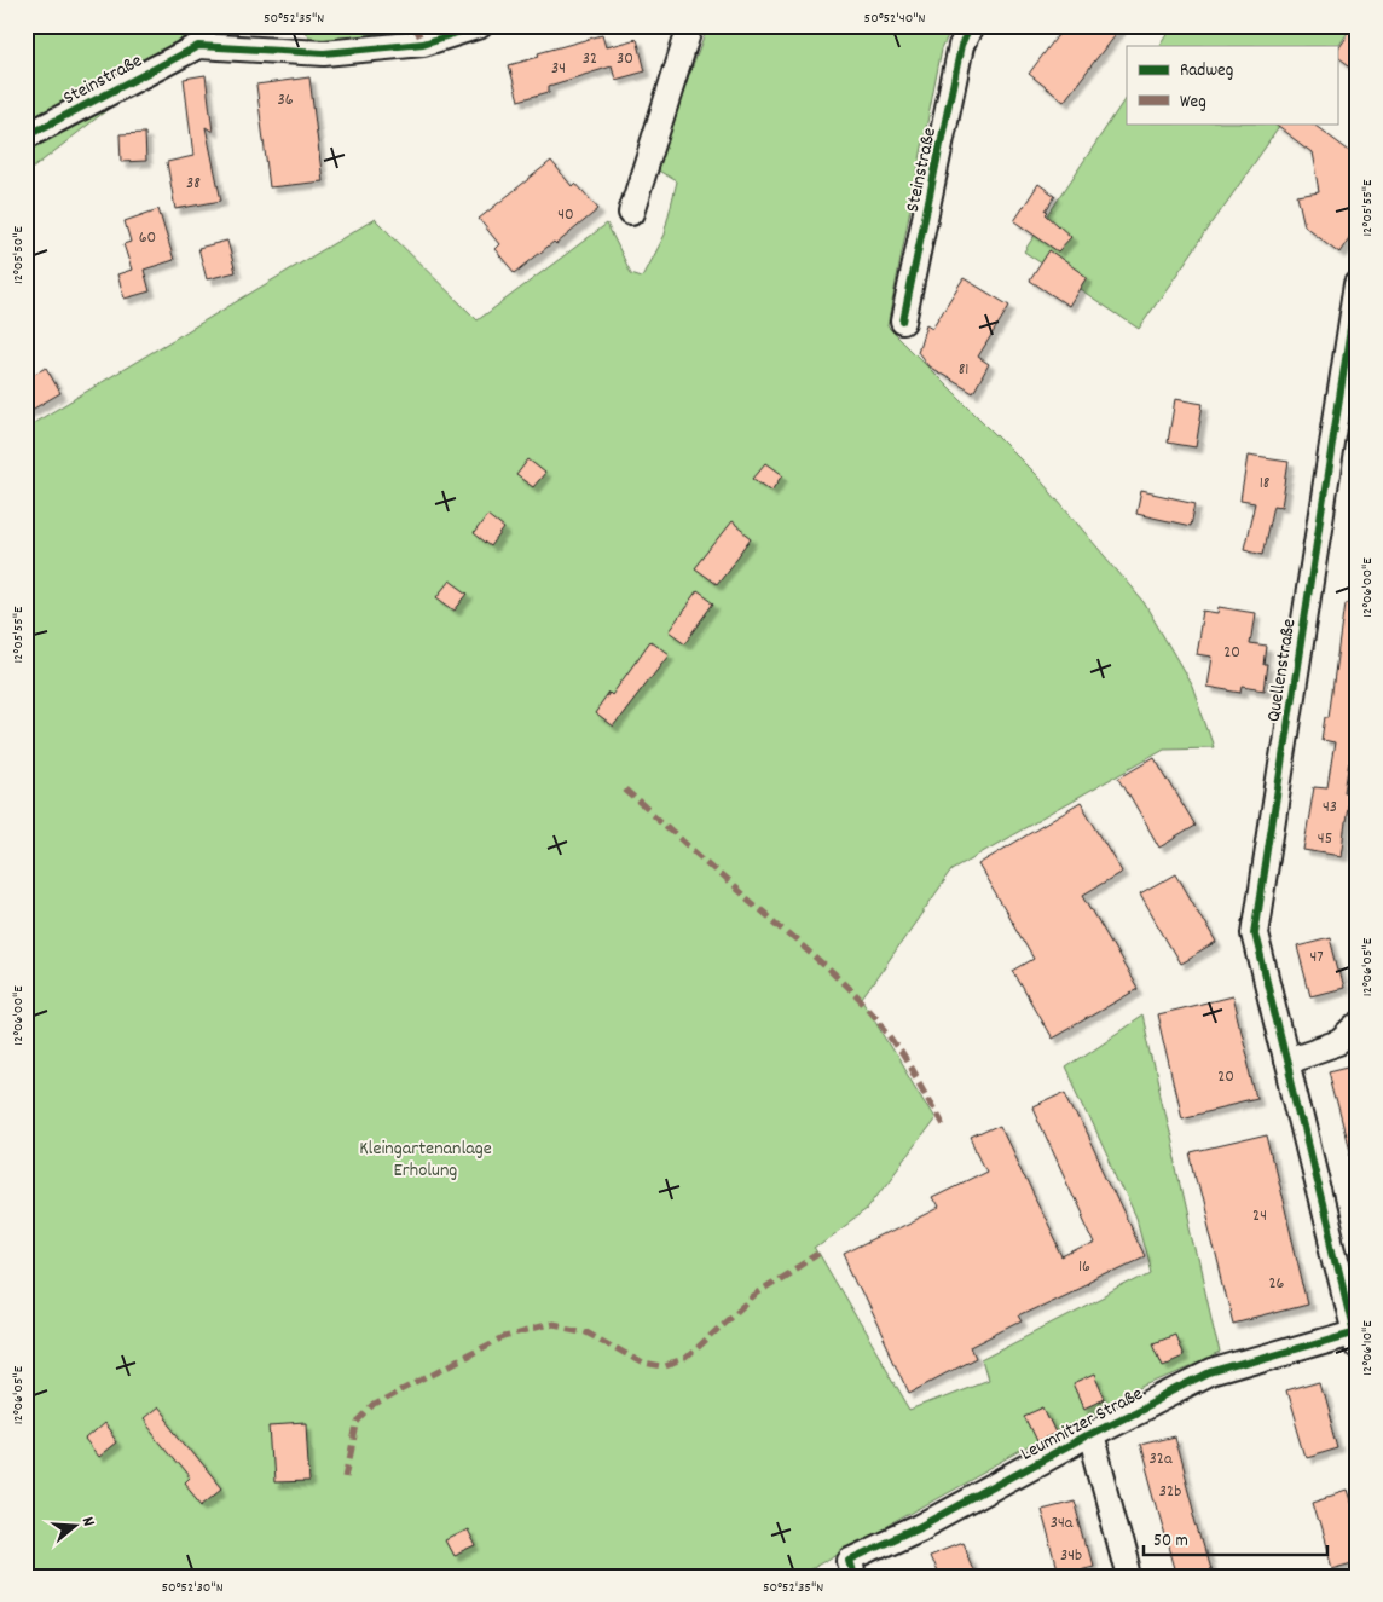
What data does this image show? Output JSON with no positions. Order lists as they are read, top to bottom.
{
  "streets": {
    "street": ["Steinstraße", "Quellenstraße", "Leumnitzer Straße"]
  },
  "crossings": [
    ["Quellenstraße", "Leumnitzer Straße"]
  ],
  "parks": ["Kleingartenanlage Erholung"],
  "house_numbers": [
    "32",
    "30",
    "34",
    "36",
    "38",
    "40",
    "60",
    "81",
    "18",
    "20",
    "43",
    "45",
    "47",
    "20",
    "24",
    "16",
    "26",
    "32a",
    "32b",
    "34a",
    "34b"
  ],
  "legend": ["Radweg", "Weg"],
  "scale_bar": "50 m",
  "north": "right",
  "coordinates": [
    "50°52'35\"N",
    "50°52'40\"N",
    "12°05'55\"E",
    "12°05'50\"E",
    "12°06'00\"E",
    "12°06'05\"E",
    "12°06'10\"E",
    "50°52'30\"N"
  ]
}
